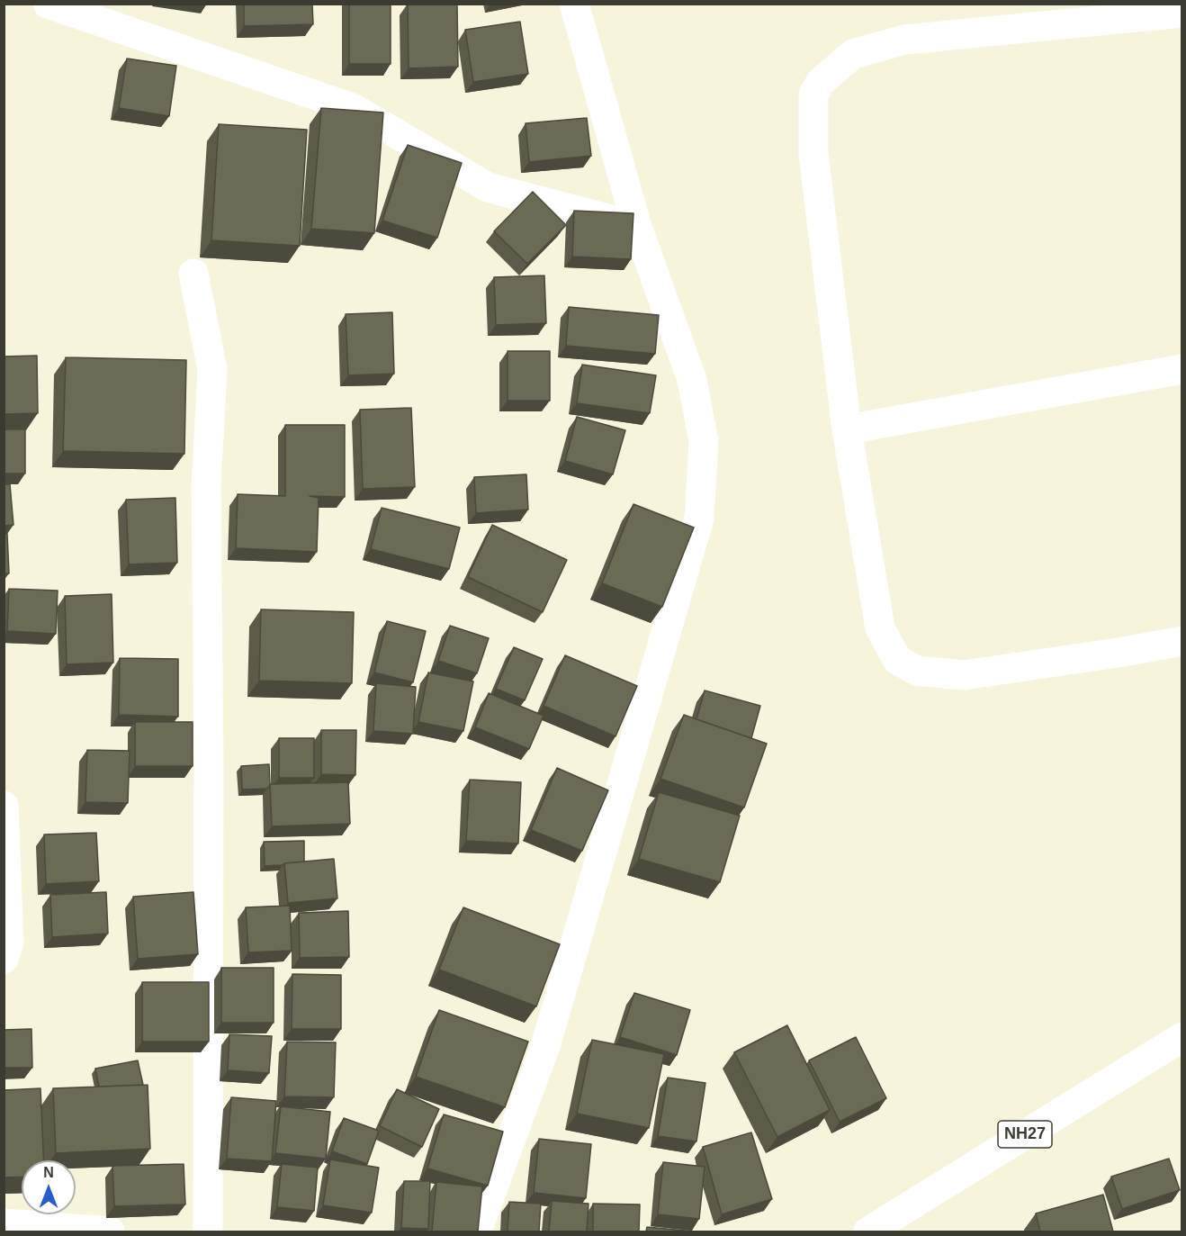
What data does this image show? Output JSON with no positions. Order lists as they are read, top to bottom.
{
  "streets": {
    "main road": ["NH27"]
  },
  "north": "top"
}
